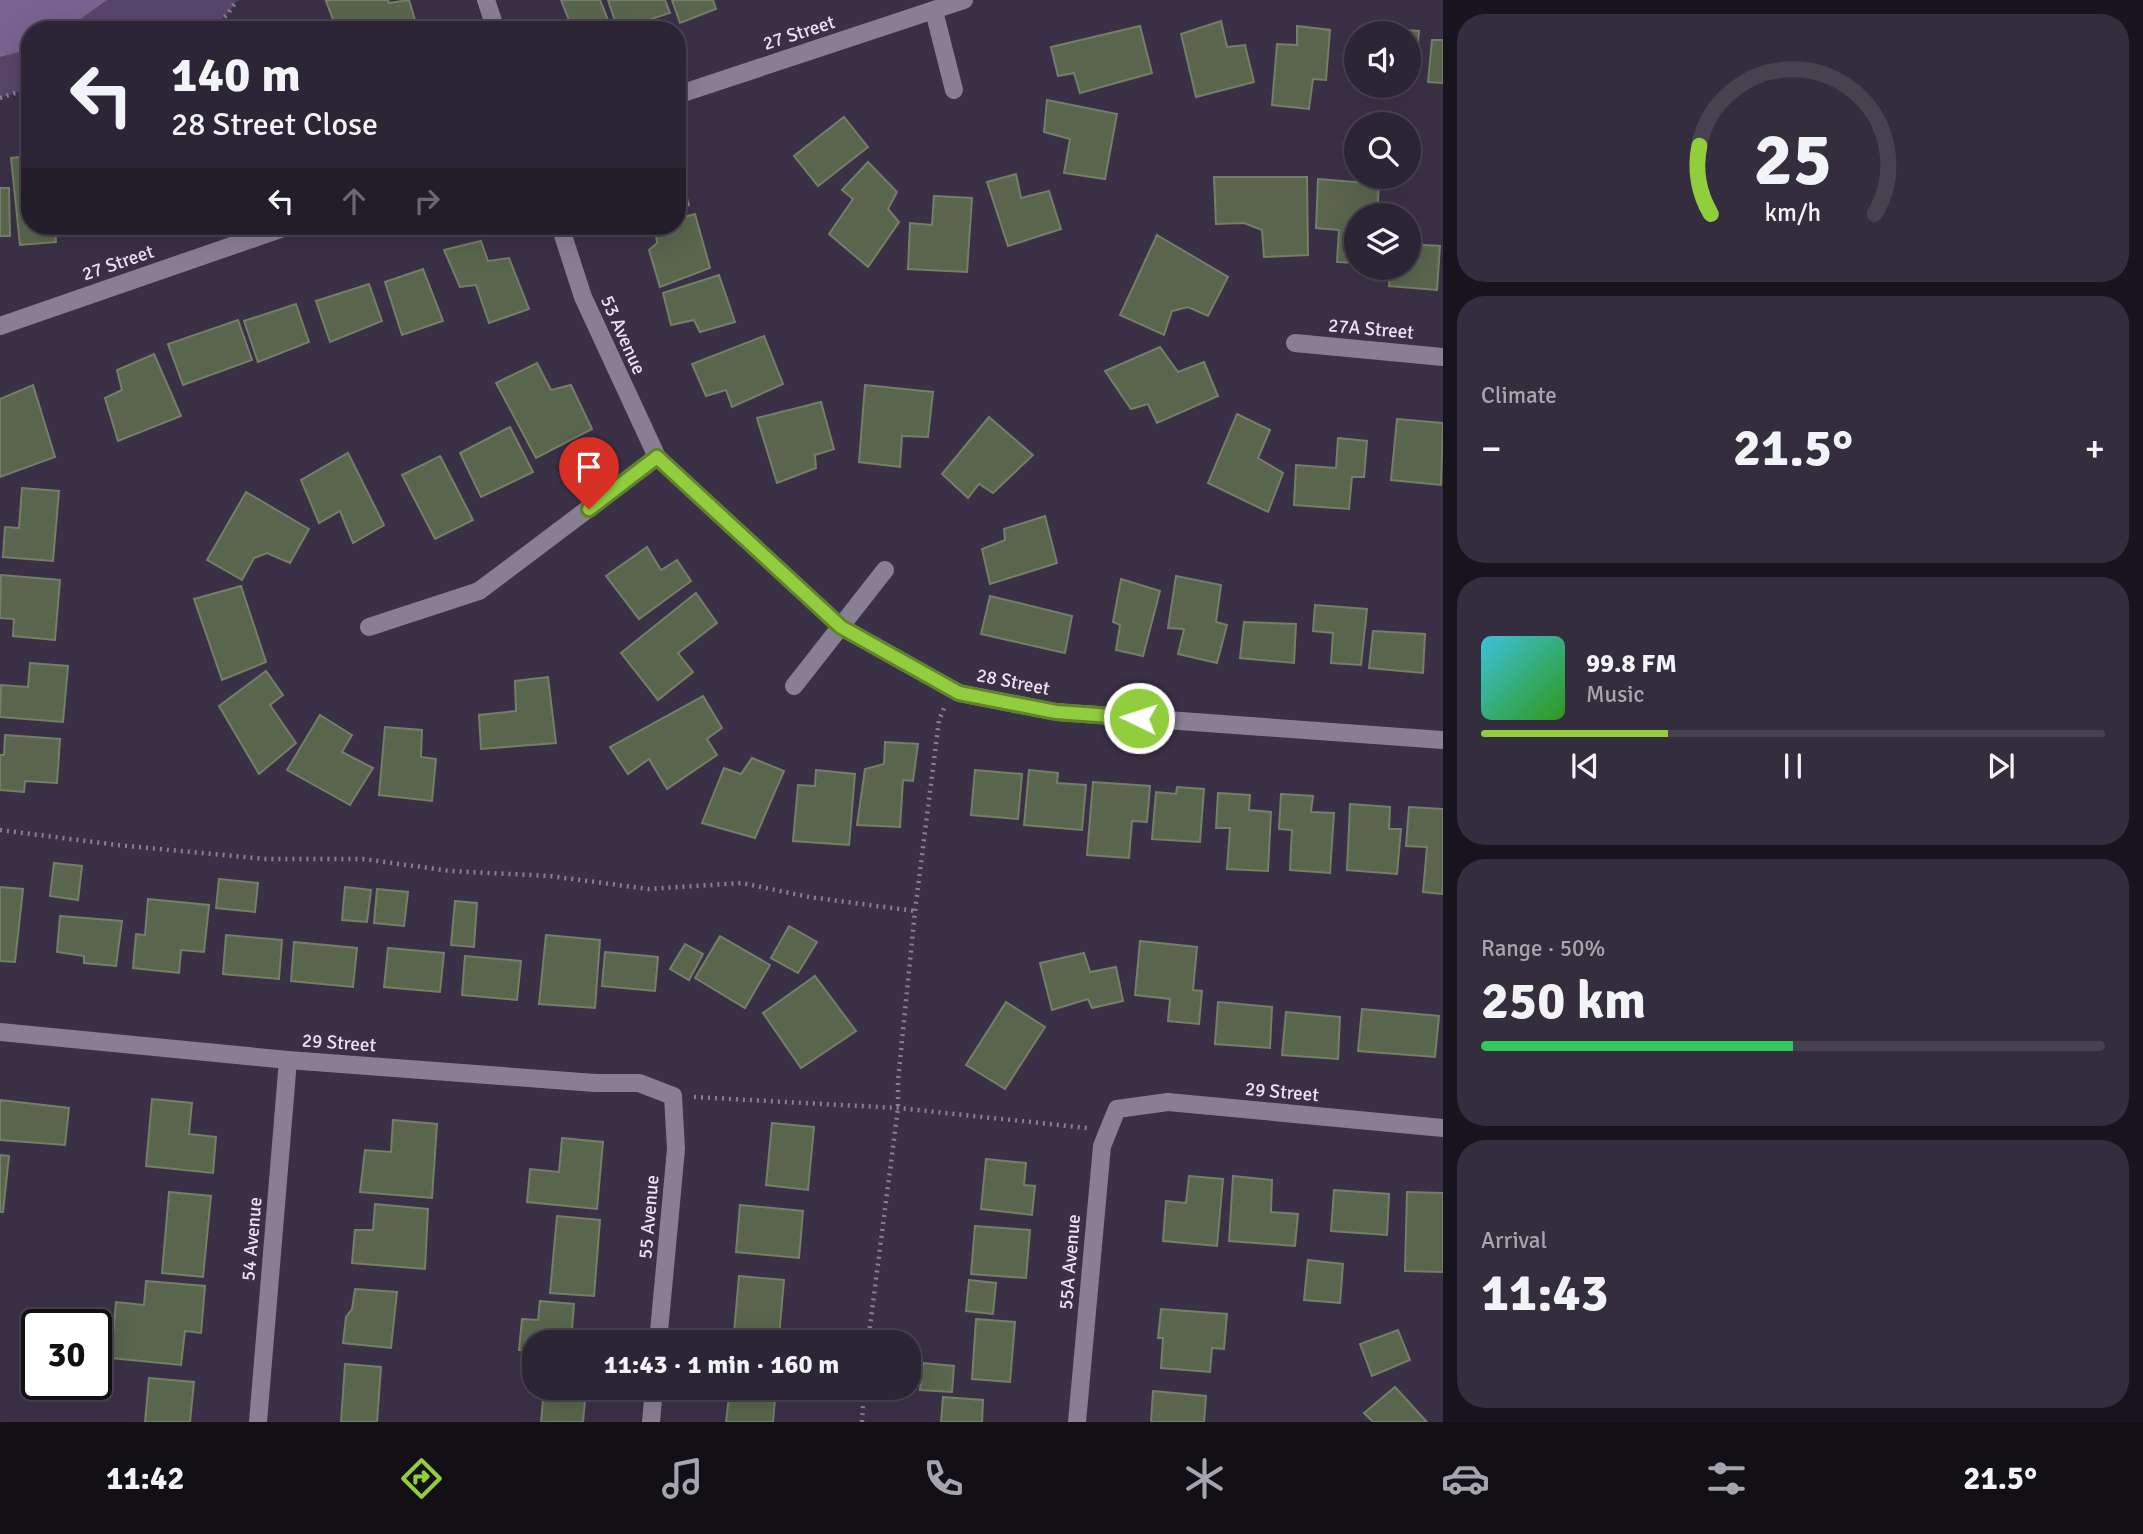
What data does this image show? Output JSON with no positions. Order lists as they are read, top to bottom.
{
  "streets": {
    "street": [
      "27 Street",
      "27A Street",
      "53 Avenue",
      "28 Street",
      "29 Street",
      "55 Avenue",
      "54 Avenue",
      "55A Avenue"
    ]
  },
  "crossings": [
    ["53 Avenue", "28 Street"],
    ["29 Street", "55 Avenue"],
    ["29 Street", "54 Avenue"],
    ["29 Street", "55A Avenue"]
  ],
  "page": {
    "turn": ["140 m", "28 Street Close"],
    "tile": [
      "Climate",
      ["Range · 50%", "250 km"],
      ["Arrival", "11:43"]
    ],
    "heat": ["−", "21.5°", "+"],
    "song": ["99.8 FM", "Music"],
    "limit": "30",
    "trip": "11:43 · 1 min · 160 m",
    "tabs": ["11:42", "21.5°"],
    "gauge": ["25", "km/h"]
  }
}
